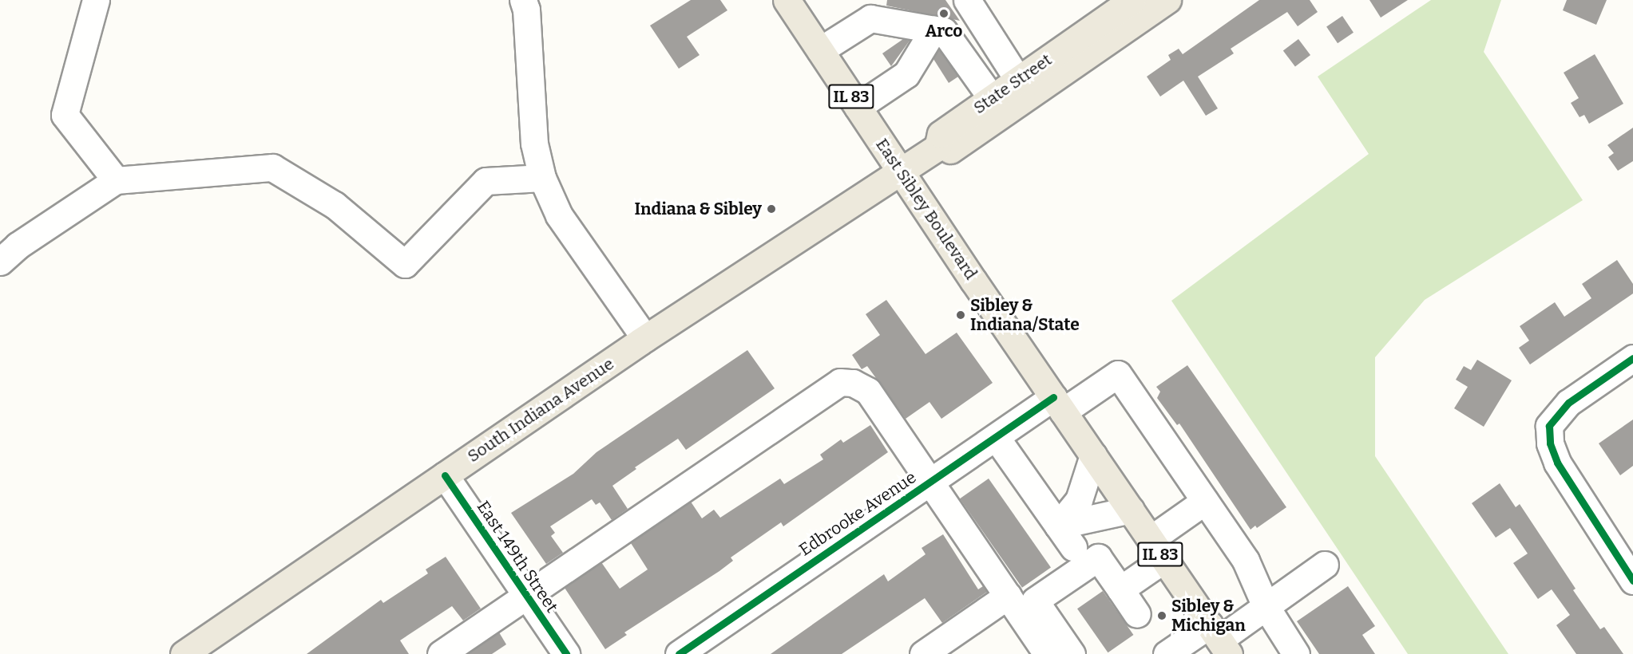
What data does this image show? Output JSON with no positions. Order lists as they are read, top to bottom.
{
  "streets": {
    "main road": [
      "State Street",
      "IL 83",
      "East Sibley Boulevard",
      "South Indiana Avenue"
    ],
    "street": ["Edbrooke Avenue", "East 149th Street"]
  },
  "crossings": [
    ["State Street", "East Sibley Boulevard"],
    ["State Street", "South Indiana Avenue"],
    ["East Sibley Boulevard", "South Indiana Avenue"],
    ["East Sibley Boulevard", "Edbrooke Avenue"],
    ["South Indiana Avenue", "East 149th Street"]
  ],
  "places": [
    "Arco",
    "Indiana & Sibley",
    "Sibley & Indiana/State",
    "Sibley & Michigan"
  ]
}
